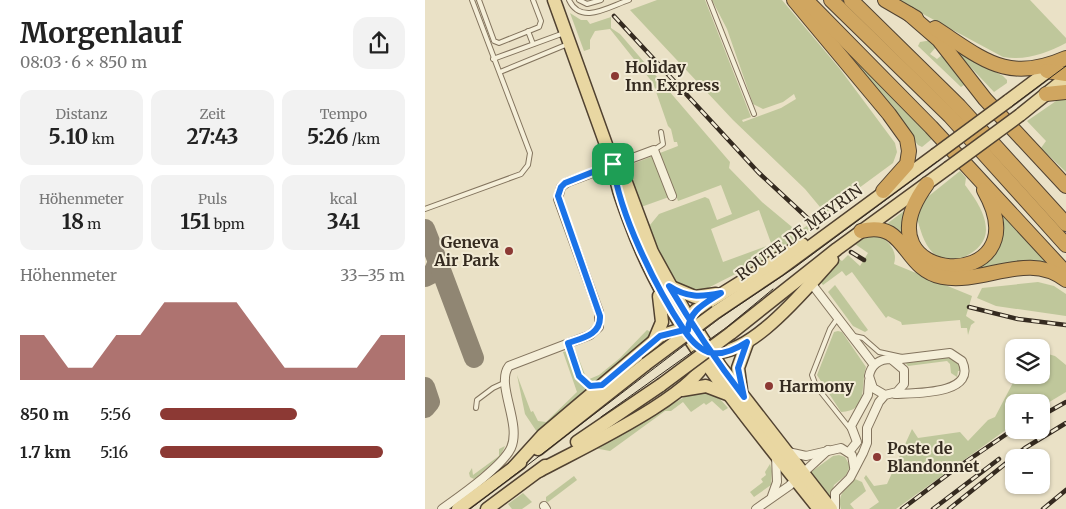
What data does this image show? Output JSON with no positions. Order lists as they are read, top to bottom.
{
  "streets": {
    "main road": ["ROUTE DE MEYRIN"]
  },
  "places": [
    "Holiday Inn Express",
    "Geneva Air Park",
    "Harmony",
    "Poste de Blandonnet"
  ],
  "page": {
    "heading": ["Morgenlauf", "08:03 · 6 × 850 m"],
    "stats": [
      ["Distanz", "5.10 km"],
      ["Zeit", "27:43"],
      ["Tempo", "5:26 /km"],
      ["Höhenmeter", "18 m"],
      ["Puls", "151 bpm"],
      ["kcal", "341"]
    ],
    "chart": ["Höhenmeter", "33–35 m"],
    "map_buttons": ["+", "−"],
    "list": [
      {
        "name": "850 m",
        "note": "5:56"
      },
      {
        "name": "1.7 km",
        "note": "5:16"
      }
    ]
  }
}
